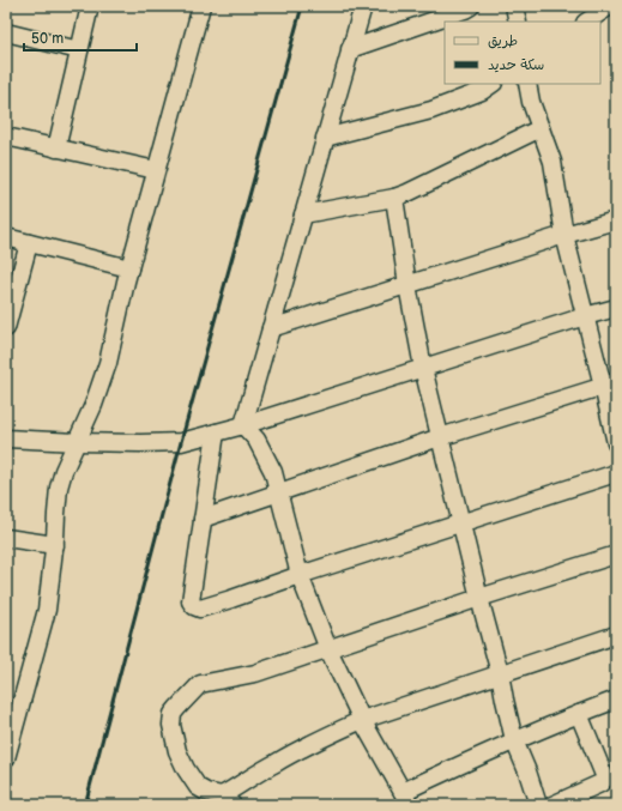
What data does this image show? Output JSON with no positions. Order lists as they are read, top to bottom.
{
  "legend": ["طريق", "سكة حديد"],
  "scale_bar": "50 m"
}
